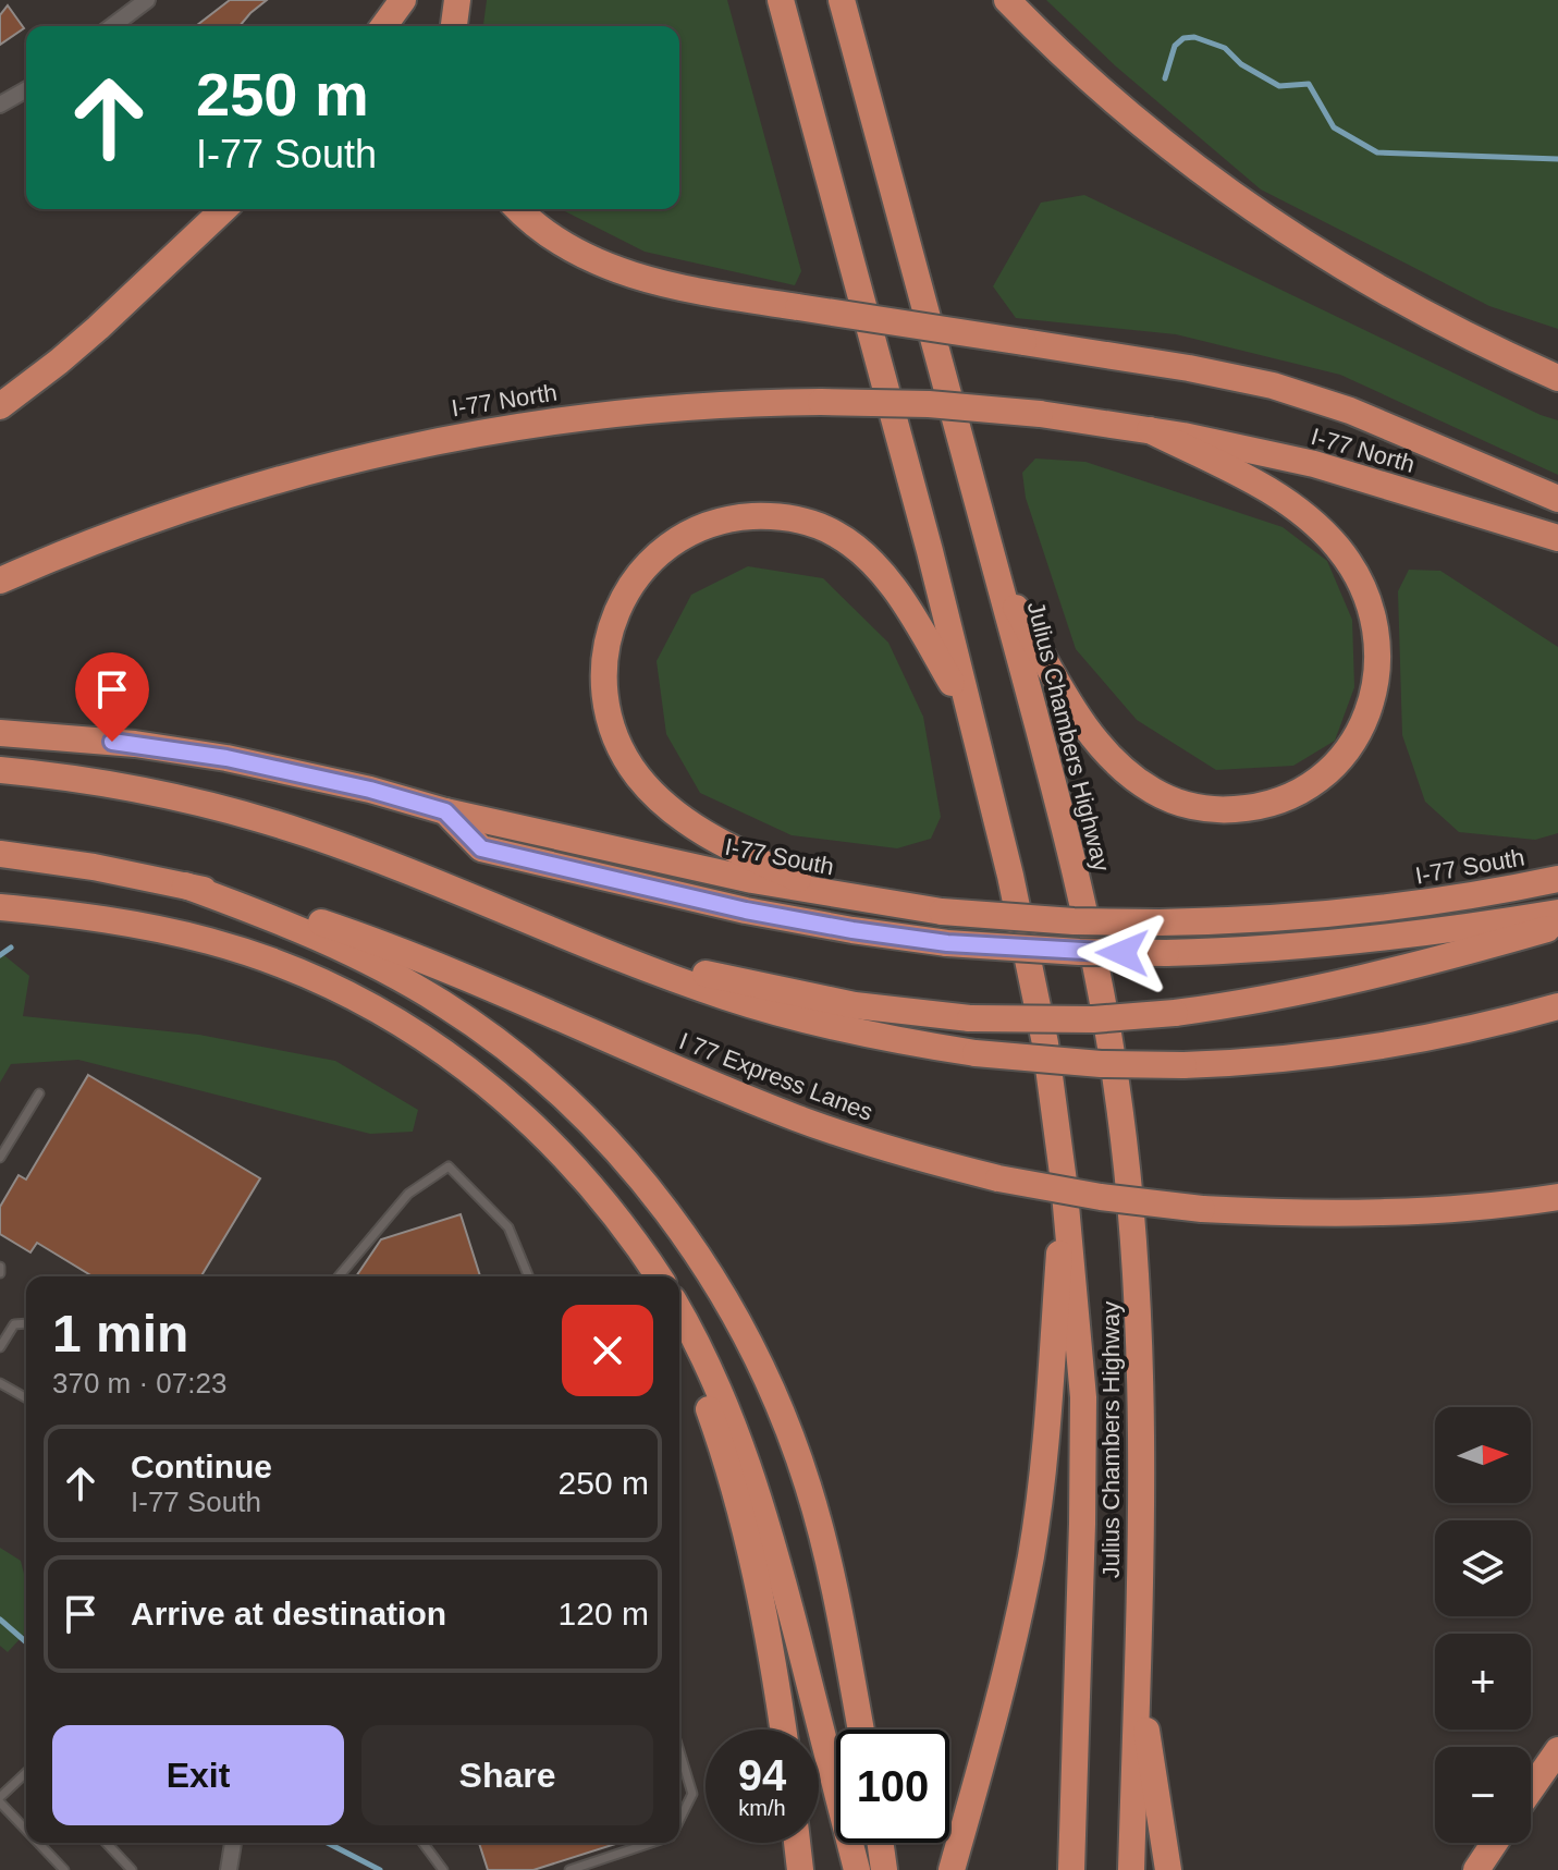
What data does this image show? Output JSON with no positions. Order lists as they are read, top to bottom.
{
  "streets": {
    "highway": [
      "I-77 North",
      "Julius Chambers Highway",
      "I-77 South",
      "I 77 Express Lanes"
    ]
  },
  "north": "right",
  "page": {
    "turn": ["250 m", "I-77 South"],
    "heading": ["1 min", "370 m · 07:23"],
    "map_buttons": ["+", "−"],
    "list": [
      {
        "name": "Continue",
        "note": "I-77 South",
        "value": "250 m"
      },
      {
        "name": "Arrive at destination",
        "value": "120 m"
      }
    ],
    "buttons": ["Exit", "Share"],
    "speed": "94 km/h",
    "limit": "100"
  }
}
